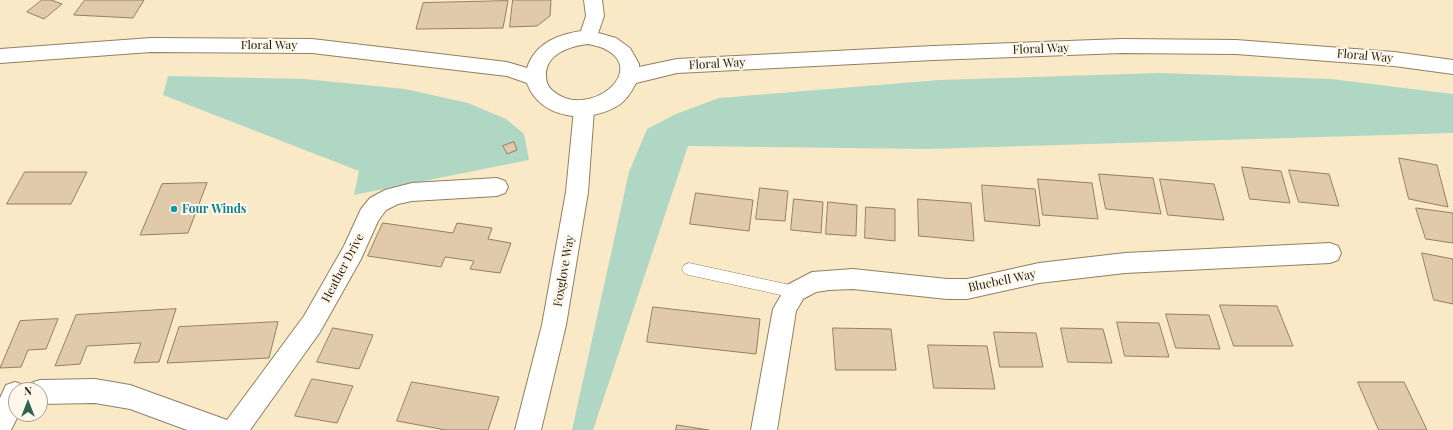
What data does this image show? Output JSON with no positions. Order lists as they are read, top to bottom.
{
  "streets": {
    "street": [
      "Floral Way",
      "Heather Drive",
      "Foxglove Way",
      "Bluebell Way"
    ]
  },
  "crossings": [
    ["Floral Way", "Foxglove Way"]
  ],
  "places": ["Four Winds"],
  "north": "top"
}
